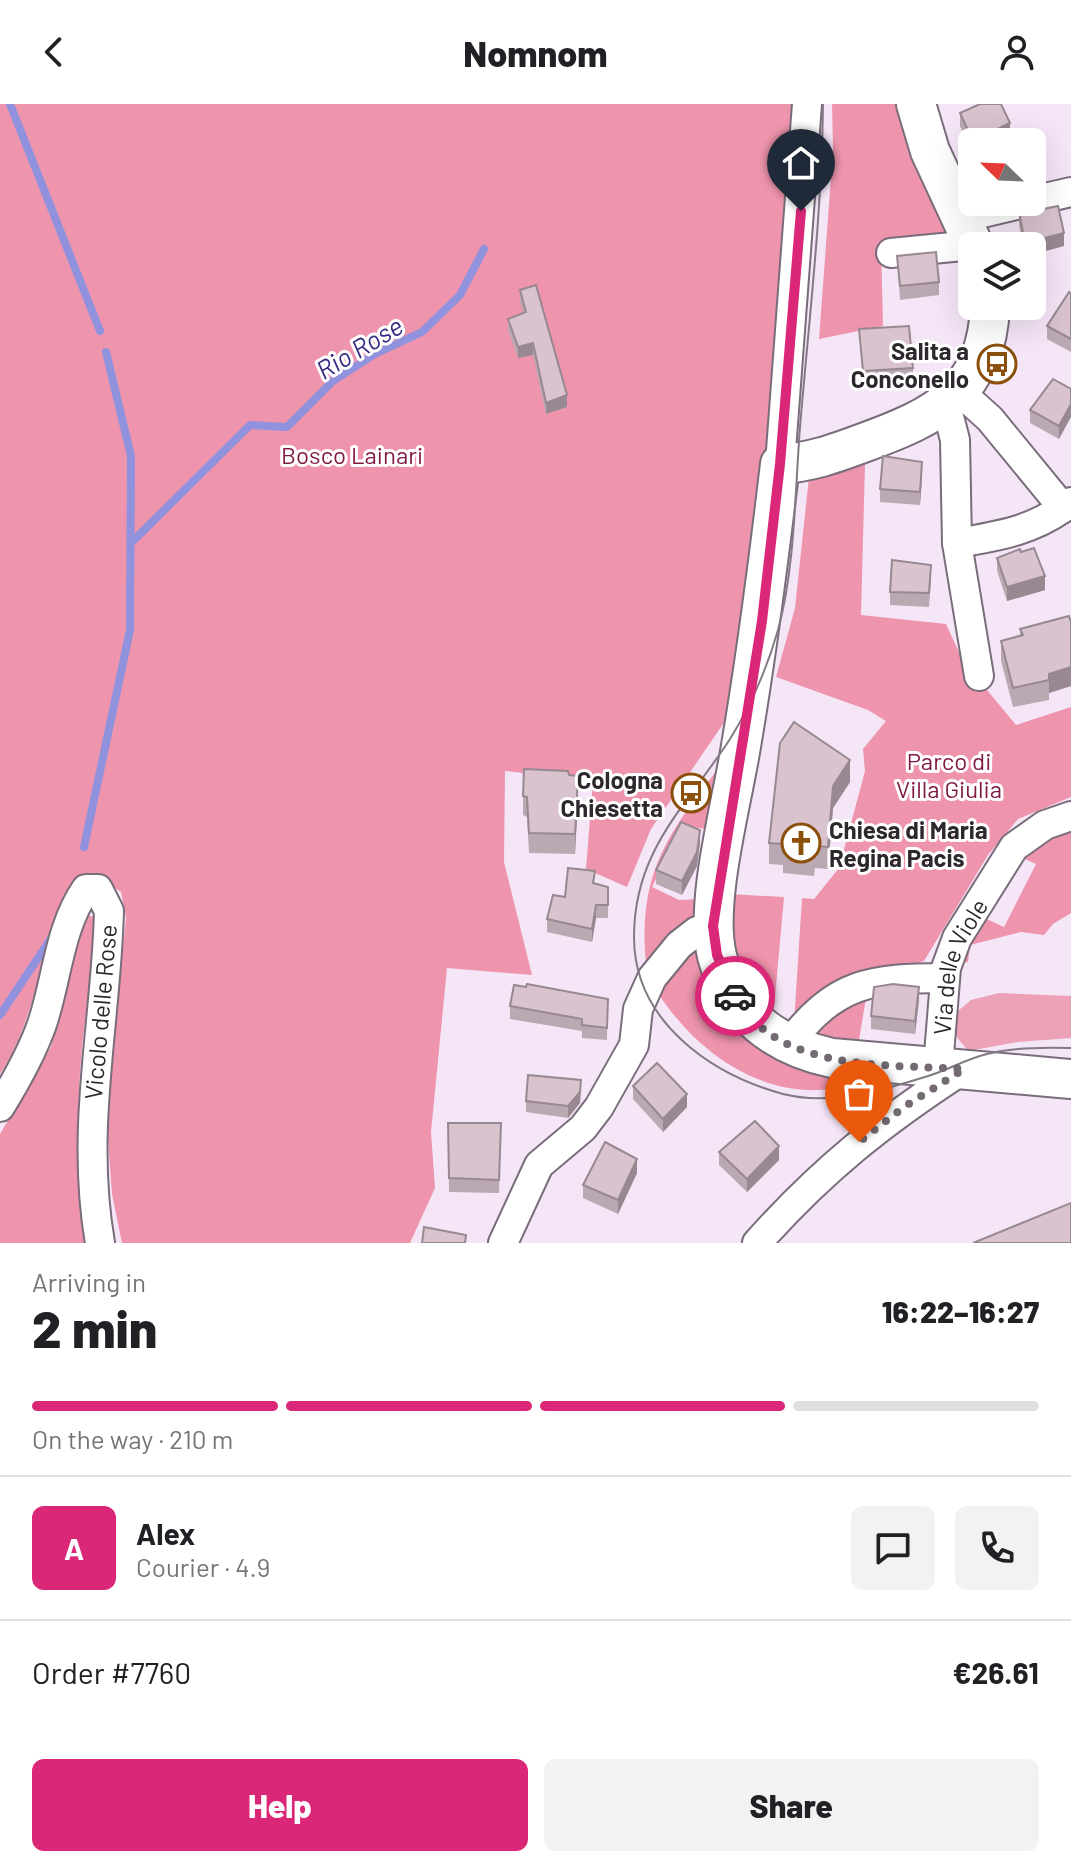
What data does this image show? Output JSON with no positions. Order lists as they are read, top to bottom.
{
  "streets": {
    "street": ["Via delle Viole", "Vicolo delle Rose"]
  },
  "water": ["Rio Rose"],
  "parks": ["Bosco Lainari", "Parco di Villa Giulia"],
  "places": {
    "bus stop": ["Salita a Conconello", "Cologna Chiesetta"],
    "church": ["Chiesa di Maria Regina Pacis"]
  },
  "north": "top left",
  "page": {
    "header": "Nomnom",
    "heading": ["2 min", "Arriving in", "16:22–16:27"],
    "panel": [
      "Alex",
      "Courier · 4.9",
      "Order #7760",
      "€26.61"
    ],
    "bar": "On the way · 210 m",
    "round": "A",
    "buttons": ["Help", "Share"]
  }
}
